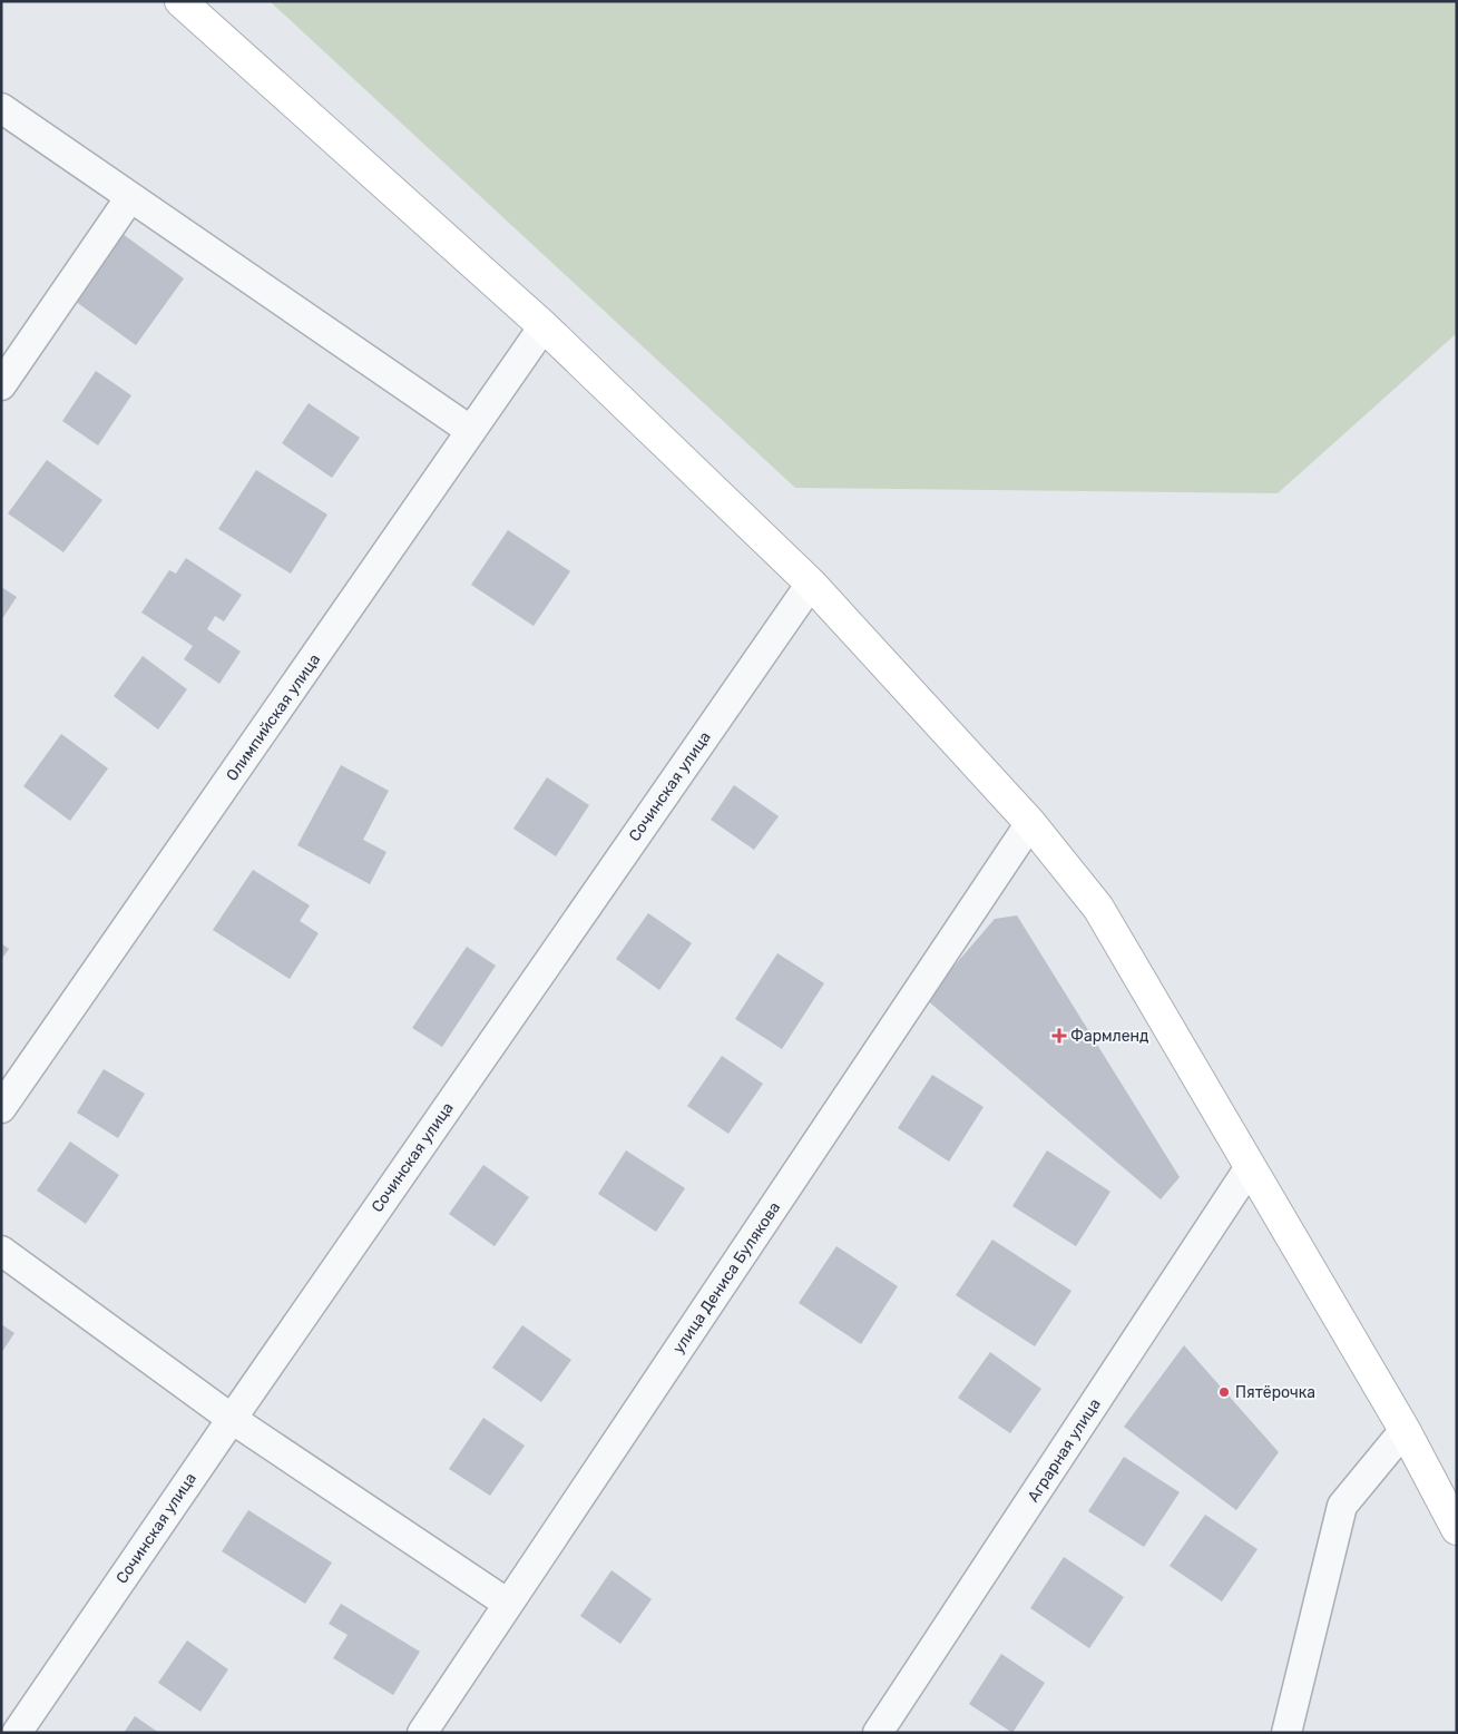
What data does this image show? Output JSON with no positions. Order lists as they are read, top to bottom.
{
  "streets": {
    "street": [
      "Олимпийская улица",
      "Сочинская улица",
      "улица Дениса Булякова",
      "Аграрная улица"
    ]
  },
  "places": {
    "health": ["Фармленд"],
    "other": ["Пятёрочка"]
  }
}
